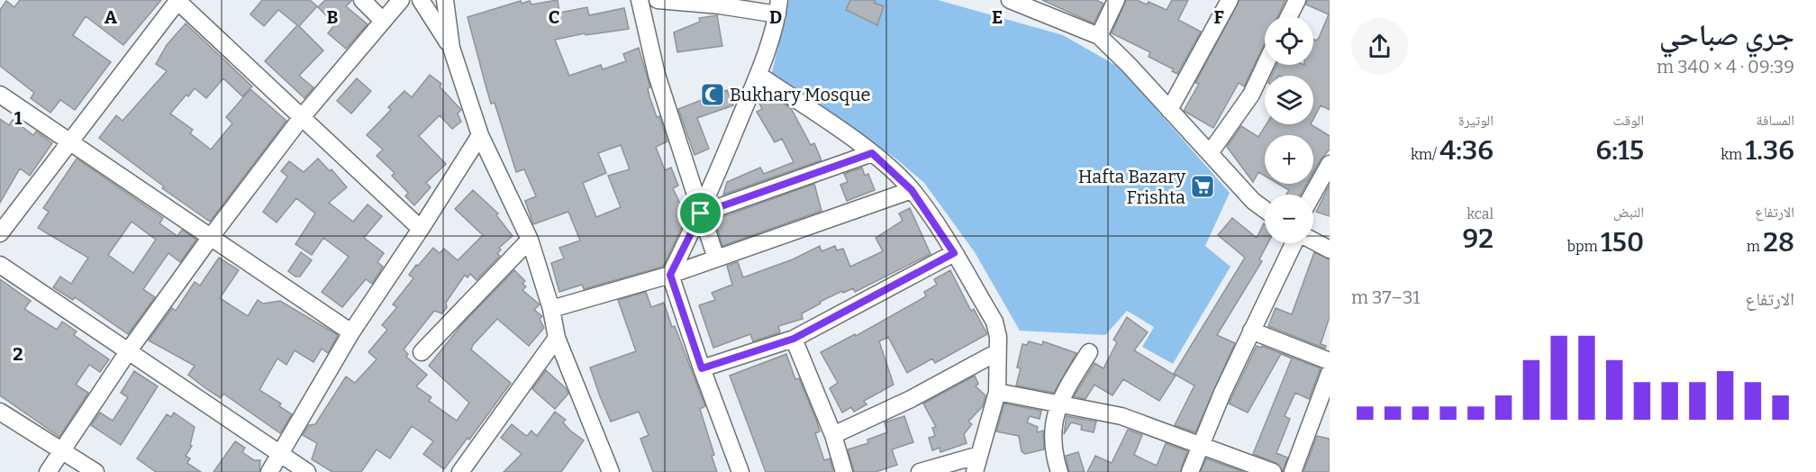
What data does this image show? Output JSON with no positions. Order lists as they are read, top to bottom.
{
  "places": {
    "mosque": ["Bukhary Mosque"],
    "supermarket": ["Hafta Bazary Frishta"]
  },
  "page": {
    "heading": ["جري صباحي", "09:39 · 4 × 340 m"],
    "map_buttons": ["+", "−"],
    "stats": [
      ["المسافة", "1.36 km"],
      ["الوقت", "6:15"],
      ["الوتيرة", "4:36 /km"],
      ["الارتفاع", "28 m"],
      ["النبض", "150 bpm"],
      ["kcal", "92"]
    ],
    "chart": ["الارتفاع", "31–37 m"]
  },
  "grid": {
    "columns": [
      "A",
      "B",
      "C",
      "D",
      "E",
      "F"
    ],
    "rows": ["1", "2"]
  }
}
